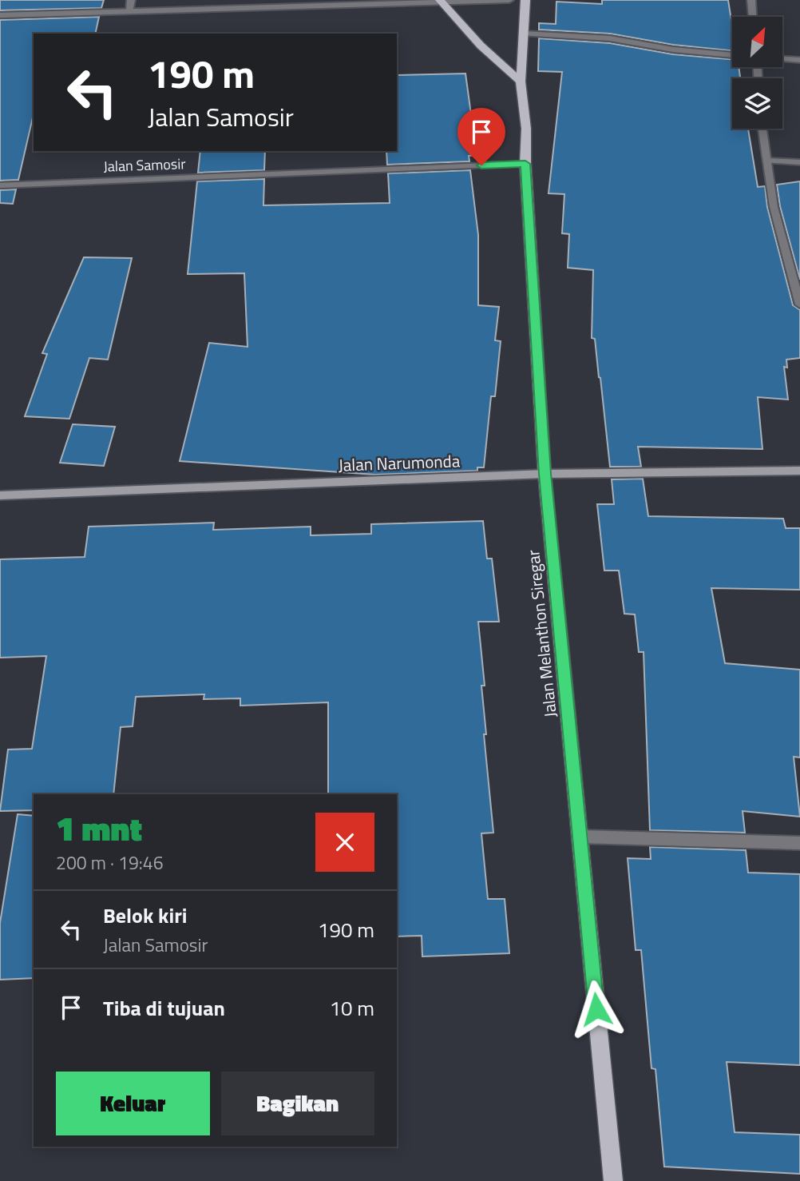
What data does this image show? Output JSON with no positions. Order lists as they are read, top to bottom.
{
  "streets": {
    "main road": ["Jalan Melanthon Siregar"],
    "street": ["Jalan Samosir", "Jalan Narumonda"]
  },
  "crossings": [
    ["Jalan Samosir", "Jalan Melanthon Siregar"],
    ["Jalan Narumonda", "Jalan Melanthon Siregar"]
  ],
  "north": "top right",
  "page": {
    "turn": ["190 m", "Jalan Samosir"],
    "heading": ["1 mnt", "200 m · 19:46"],
    "list": [
      {
        "name": "Belok kiri",
        "note": "Jalan Samosir",
        "value": "190 m"
      },
      {
        "name": "Tiba di tujuan",
        "value": "10 m"
      }
    ],
    "buttons": ["Keluar", "Bagikan"]
  }
}
